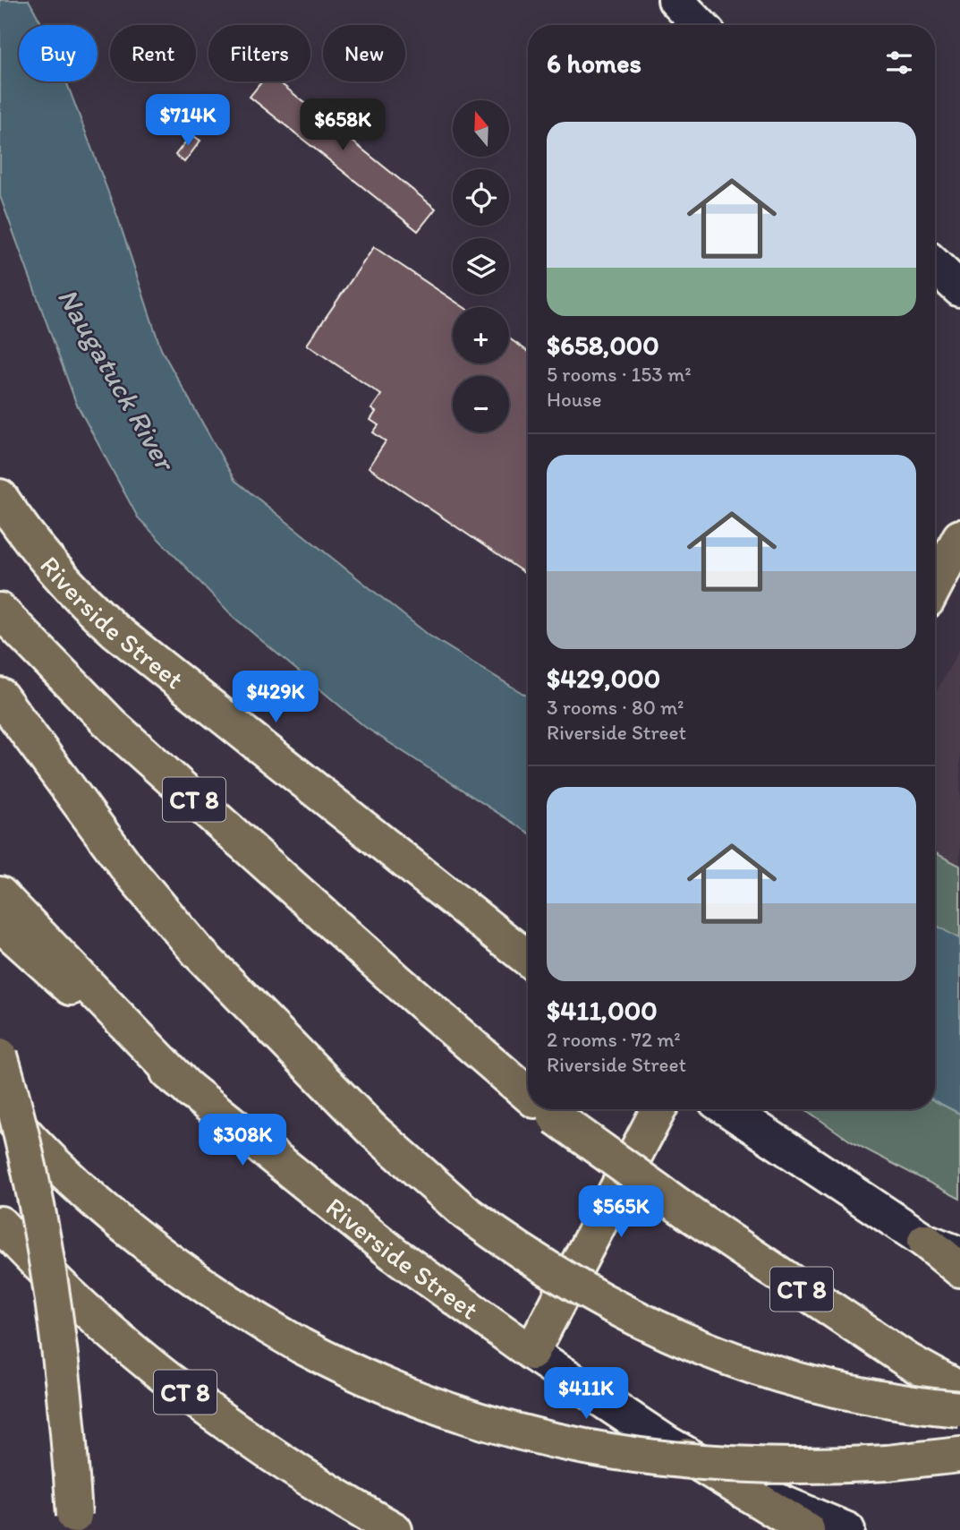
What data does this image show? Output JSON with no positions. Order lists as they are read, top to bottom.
{
  "streets": {
    "main road": ["Riverside Street", "CT 8"]
  },
  "water": ["Naugatuck River"],
  "north": "top",
  "page": {
    "chip": [
      "Buy",
      "Rent",
      "Filters",
      "New"
    ],
    "heading": "6 homes",
    "price": [
      "$714K",
      "$658K",
      "$429K",
      "$308K",
      "$565K",
      "$411K"
    ],
    "map_buttons": ["+", "−"],
    "list": [
      {
        "name": "$658,000",
        "note": "5 rooms · 153 m² · House"
      },
      {
        "name": "$429,000",
        "note": "3 rooms · 80 m² · Riverside Street"
      },
      {
        "name": "$411,000",
        "note": "2 rooms · 72 m² · Riverside Street"
      }
    ]
  }
}
